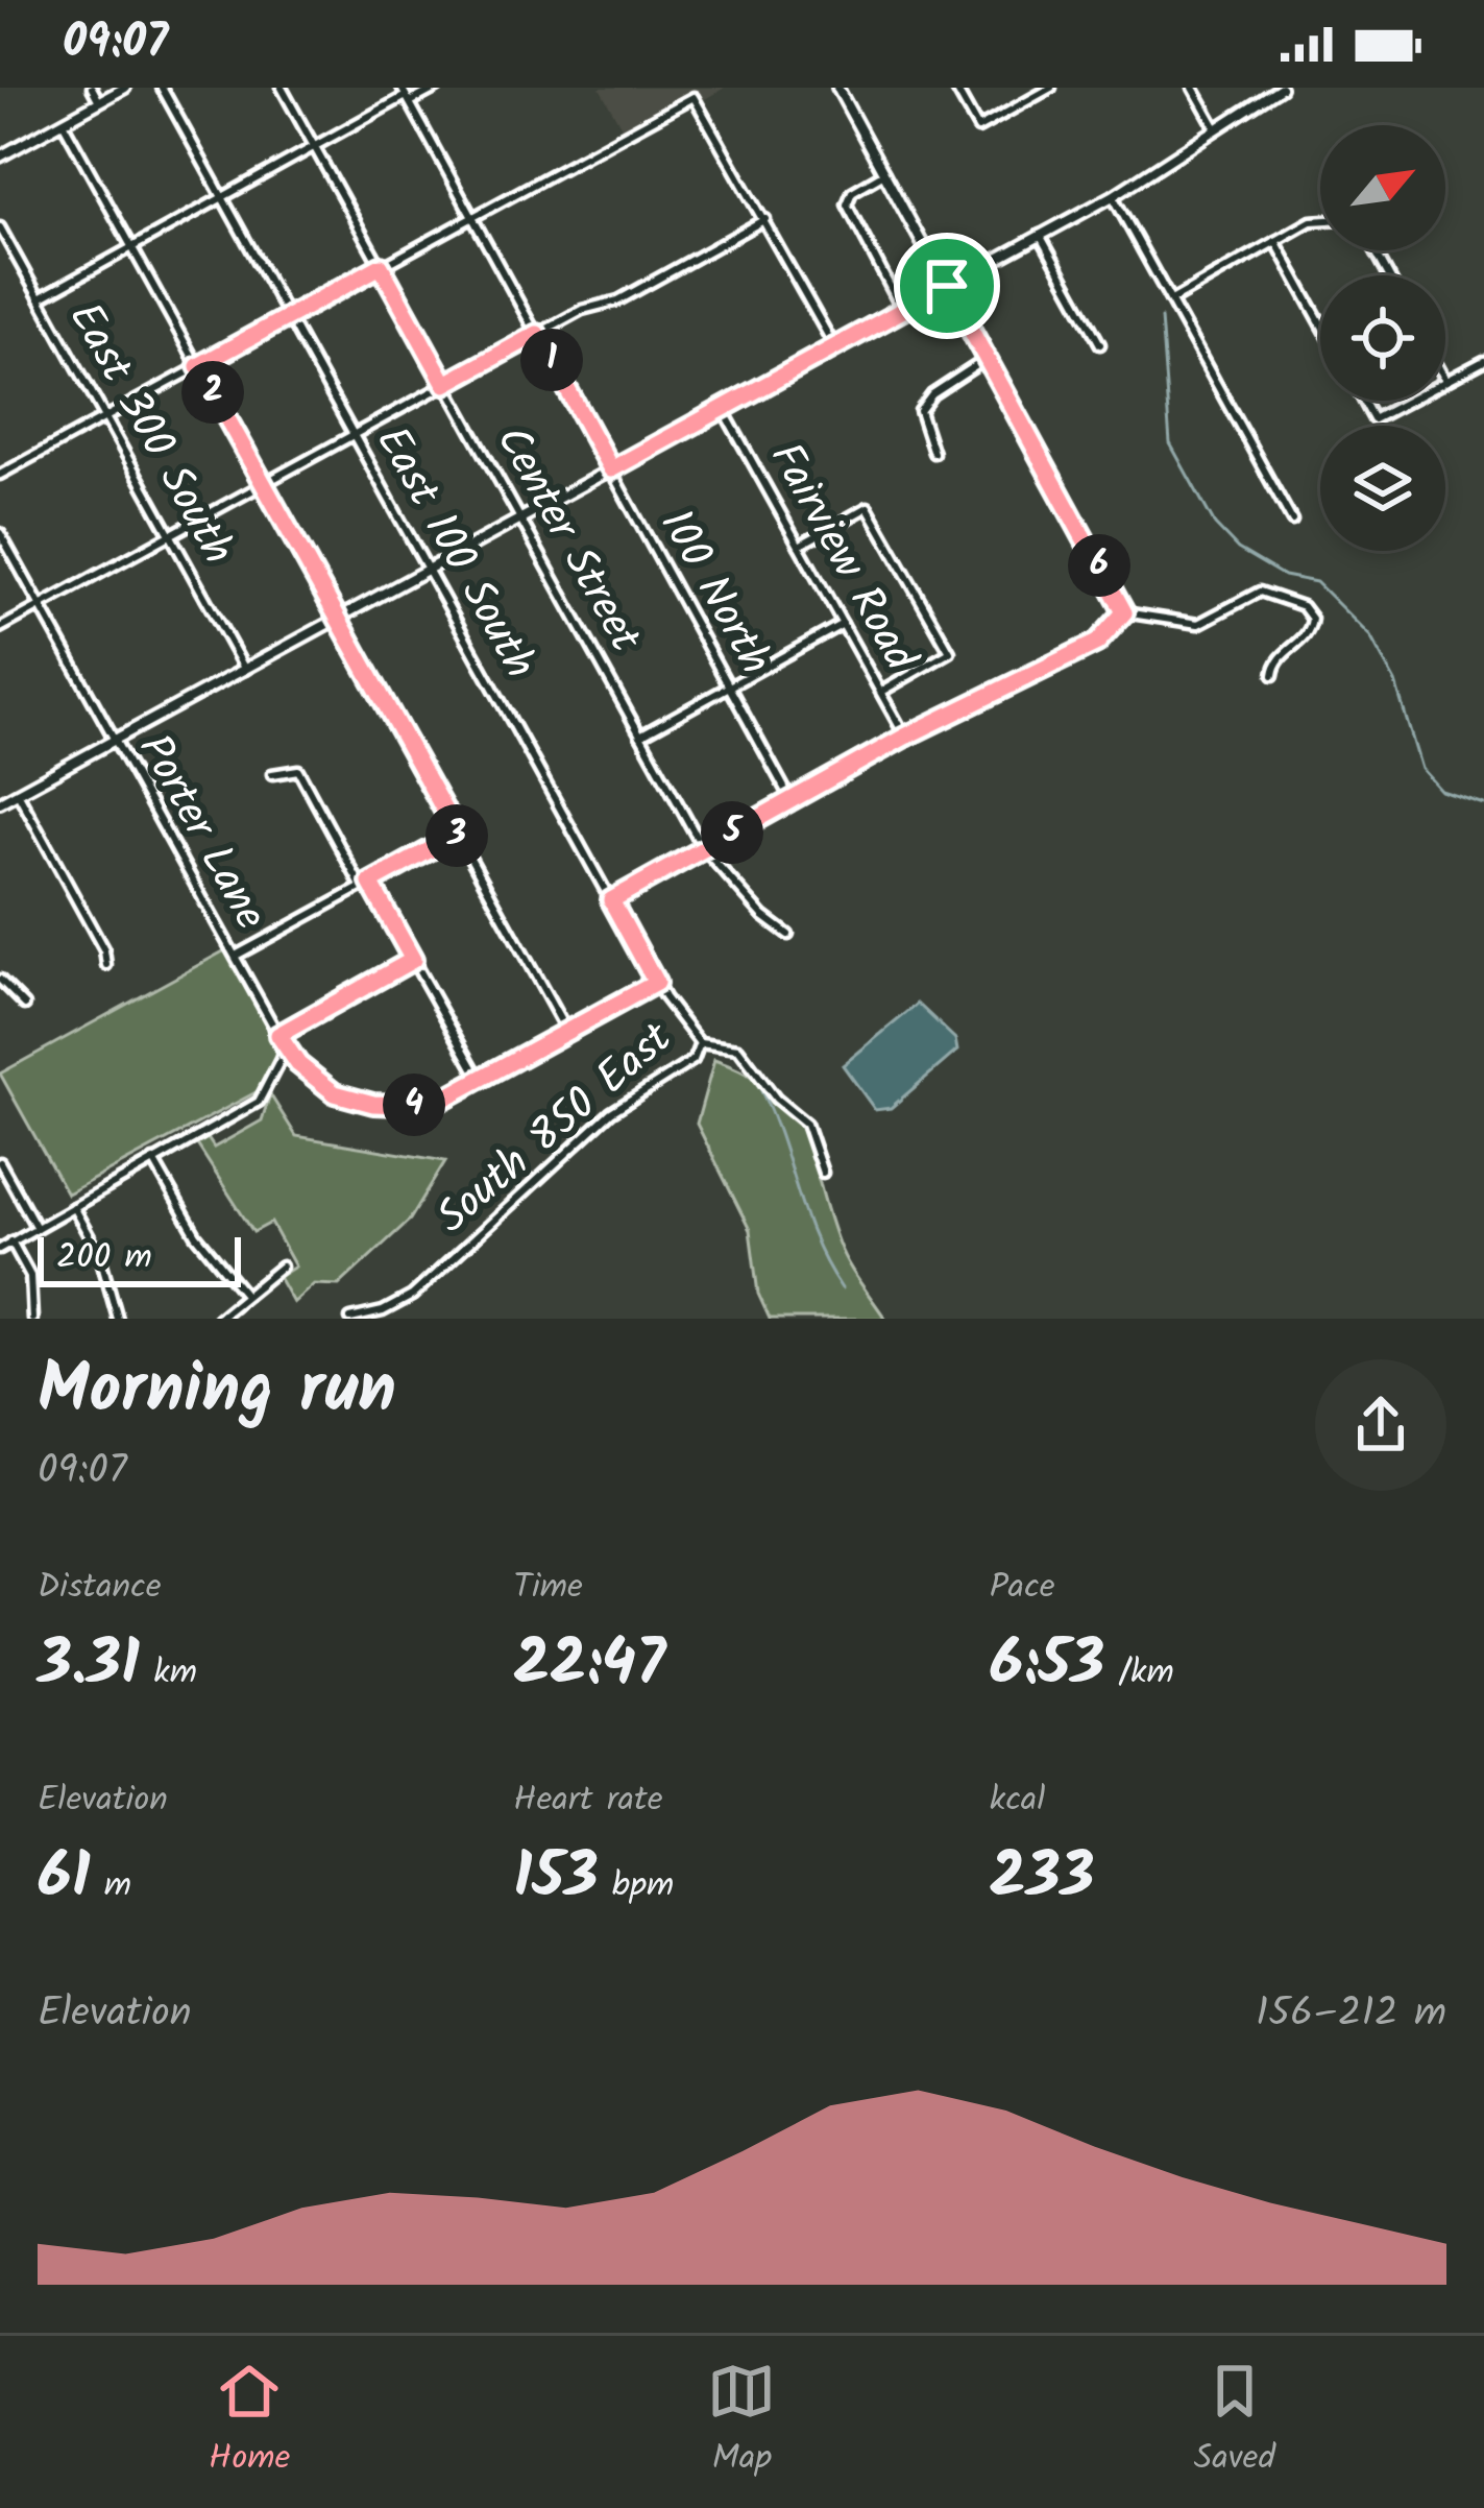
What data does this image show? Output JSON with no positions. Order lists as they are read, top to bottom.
{
  "streets": {
    "street": [
      "East 300 South",
      "Center Street",
      "East 100 South",
      "Fairview Road",
      "100 North",
      "Porter Lane",
      "South 850 East"
    ]
  },
  "crossings": [
    ["East 100 South", "South 850 East"]
  ],
  "scale_bar": "200 m",
  "north": "top right",
  "page": {
    "status": "09:07",
    "pins": [
      "1",
      "2",
      "6",
      "5",
      "3",
      "4"
    ],
    "scale": "200 m",
    "heading": ["Morning run", "09:07"],
    "stats": [
      ["Distance", "3.31 km"],
      ["Time", "22:47"],
      ["Pace", "6:53 /km"],
      ["Elevation", "61 m"],
      ["Heart rate", "153 bpm"],
      ["kcal", "233"]
    ],
    "chart": ["Elevation", "156–212 m"],
    "tabs": ["Home", "Map", "Saved"]
  }
}
